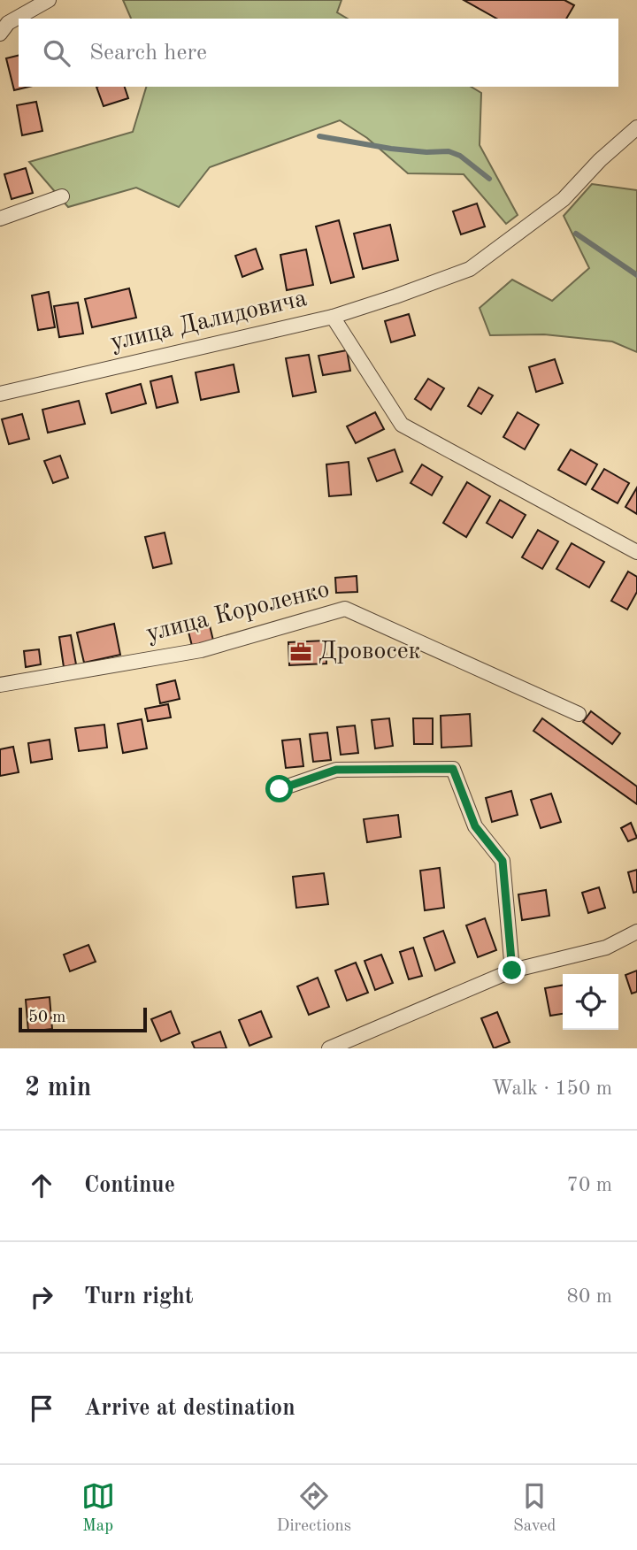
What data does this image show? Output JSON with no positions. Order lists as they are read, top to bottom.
{
  "streets": {
    "street": ["улица Далидовича", "улица Короленко"]
  },
  "places": {
    "office": ["Дровосек"]
  },
  "scale_bar": "50 m",
  "page": {
    "search": "Search here",
    "scale": "50 m",
    "heading": ["2 min", "Walk · 150 m"],
    "list": [
      ["Continue", "70 m"],
      ["Turn right", "80 m"],
      "Arrive at destination"
    ],
    "nav": ["Map", "Directions", "Saved"]
  }
}
